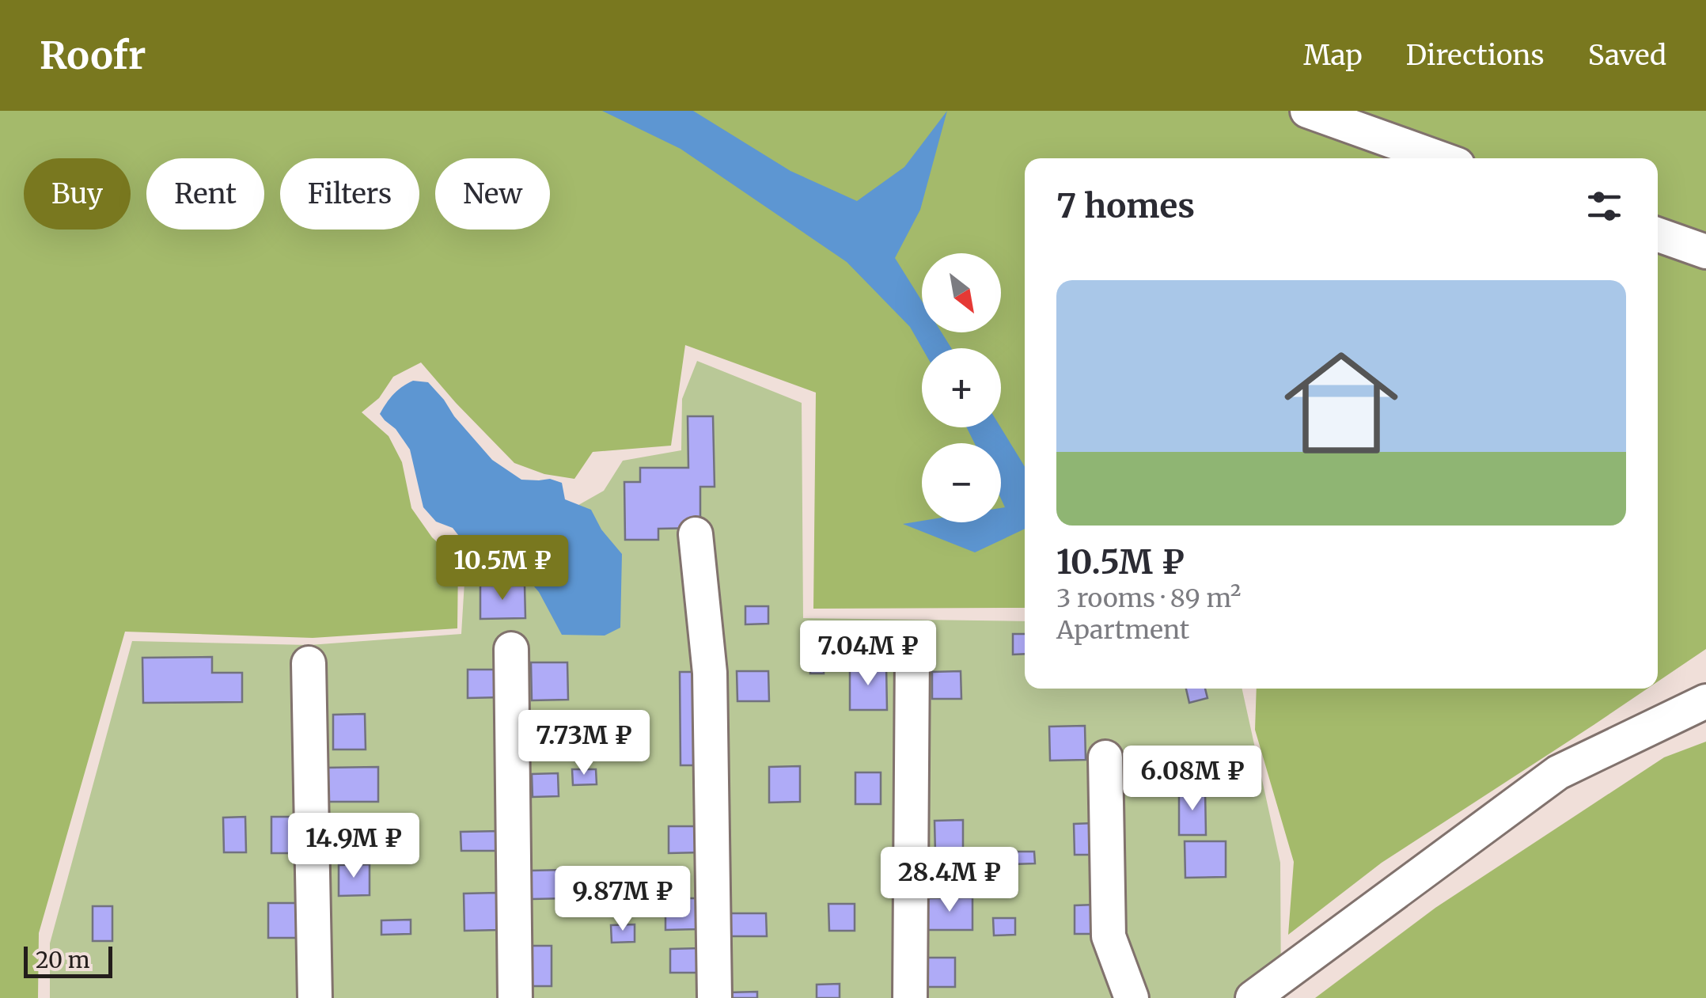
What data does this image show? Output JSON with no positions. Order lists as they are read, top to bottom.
{
  "scale_bar": "20 m",
  "north": "bottom right",
  "page": {
    "header": "Roofr",
    "nav": ["Map", "Directions", "Saved"],
    "chip": [
      "Buy",
      "Rent",
      "Filters",
      "New"
    ],
    "heading": "7 homes",
    "map_buttons": ["+", "−"],
    "list": [
      {
        "name": "10.5M ₽",
        "note": "3 rooms · 89 m² · Apartment"
      }
    ],
    "price": [
      "10.5M ₽",
      "7.04M ₽",
      "7.73M ₽",
      "6.08M ₽",
      "14.9M ₽",
      "28.4M ₽",
      "9.87M ₽"
    ],
    "scale": "20 m"
  }
}
